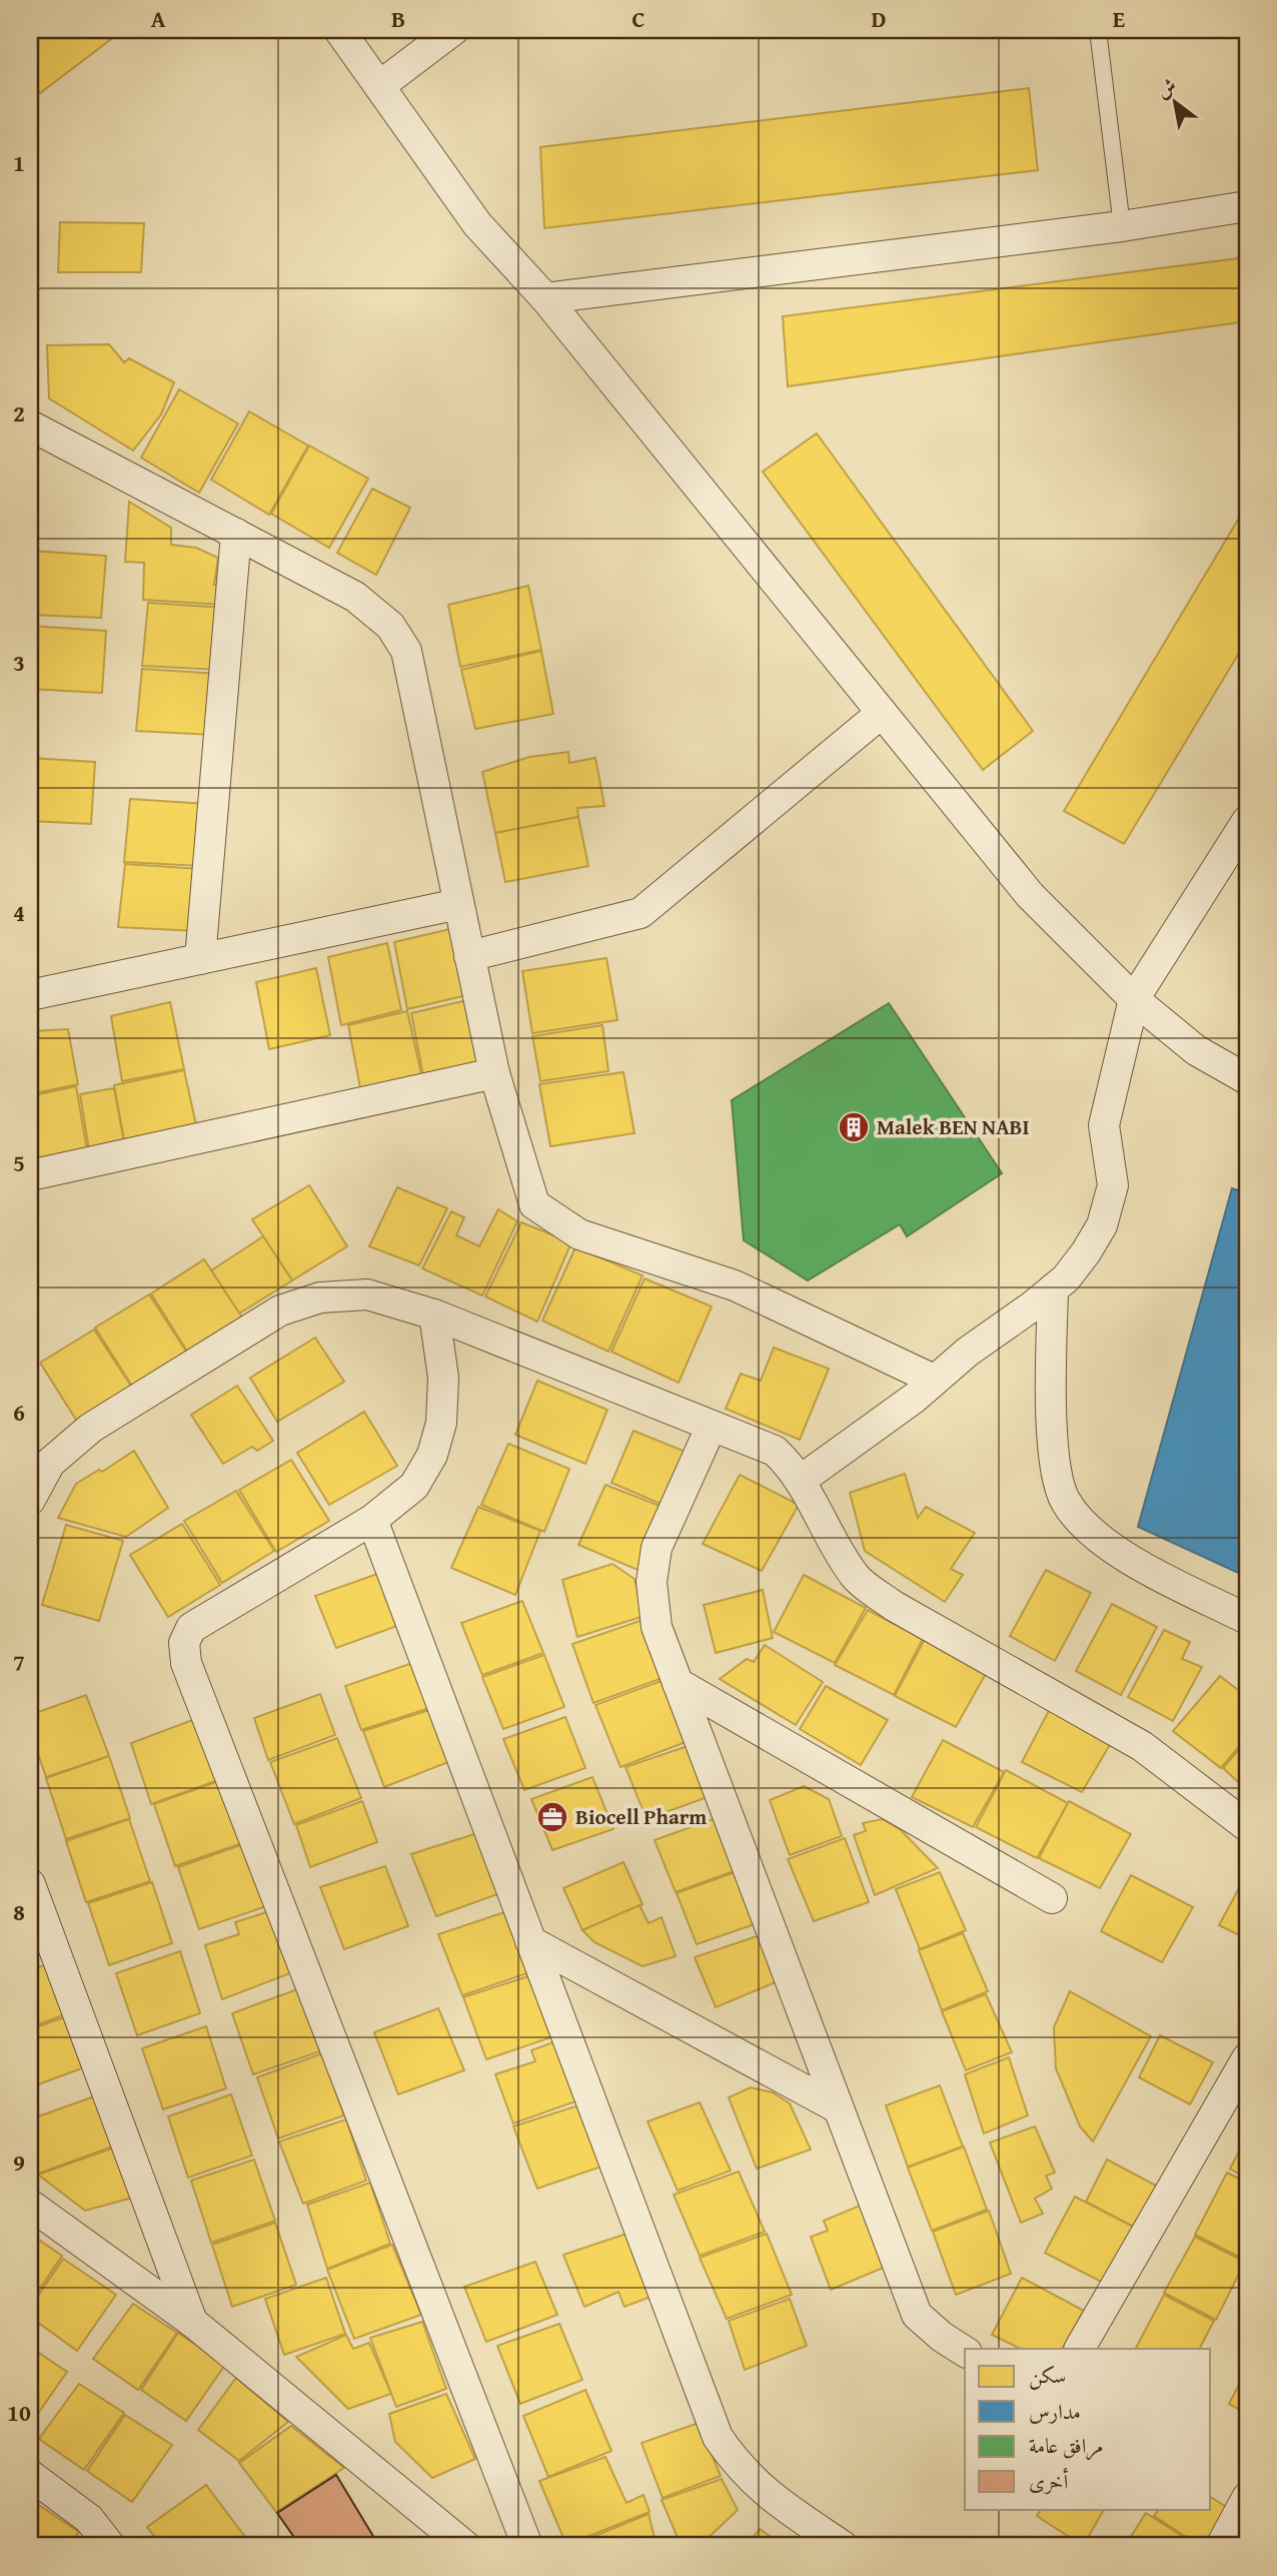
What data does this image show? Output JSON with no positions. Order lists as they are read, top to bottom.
{
  "places": {
    "building": ["Malek BEN NABI"],
    "office": ["Biocell Pharm"]
  },
  "legend": [
    "سكن",
    "مدارس",
    "مرافق عامة",
    "أخرى"
  ],
  "north": "top left",
  "grid": {
    "columns": [
      "A",
      "B",
      "C",
      "D",
      "E"
    ],
    "rows": [
      "1",
      "2",
      "3",
      "4",
      "5",
      "6",
      "7",
      "8",
      "9",
      "10"
    ]
  }
}
